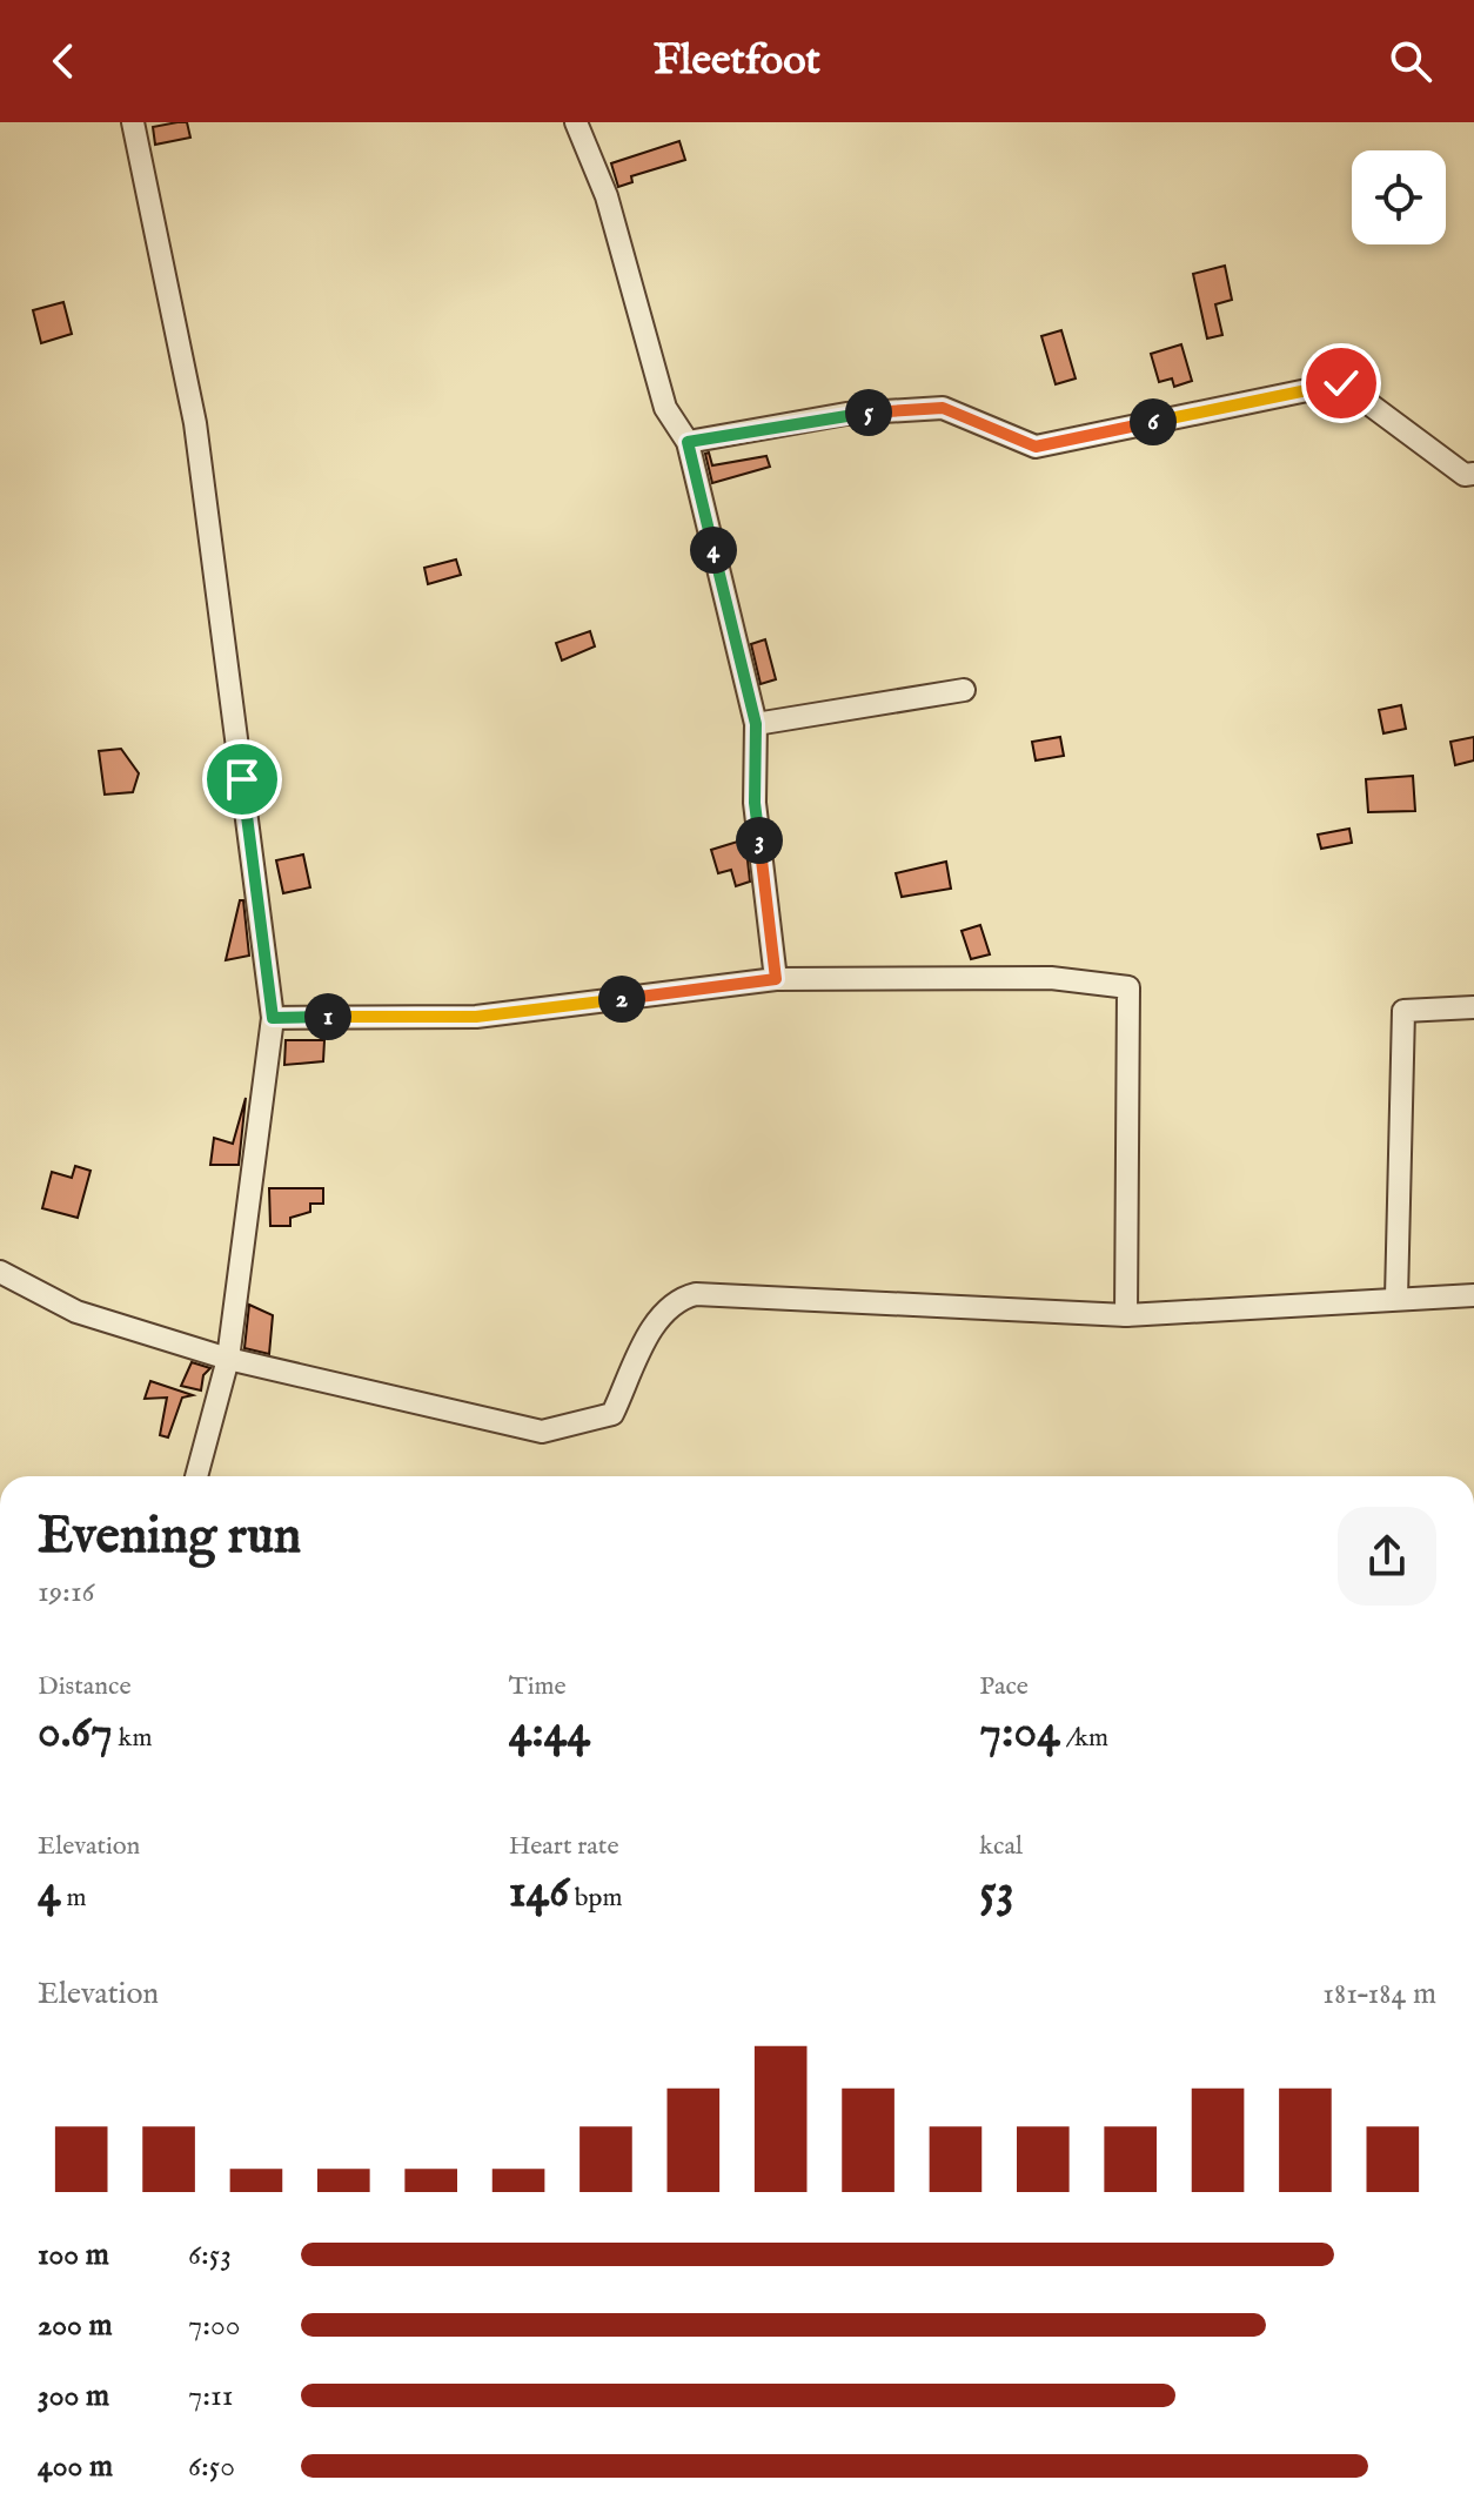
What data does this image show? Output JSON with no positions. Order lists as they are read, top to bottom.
{
  "page": {
    "header": "Fleetfoot",
    "pins": [
      "5",
      "6",
      "4",
      "3",
      "2",
      "1"
    ],
    "heading": ["Evening run", "19:16"],
    "stats": [
      ["Distance", "0.67 km"],
      ["Time", "4:44"],
      ["Pace", "7:04 /km"],
      ["Elevation", "4 m"],
      ["Heart rate", "146 bpm"],
      ["kcal", "53"]
    ],
    "chart": ["Elevation", "181–184 m"],
    "list": [
      {
        "name": "100 m",
        "note": "6:53"
      },
      {
        "name": "200 m",
        "note": "7:00"
      },
      {
        "name": "300 m",
        "note": "7:11"
      },
      {
        "name": "400 m",
        "note": "6:50"
      }
    ]
  }
}
